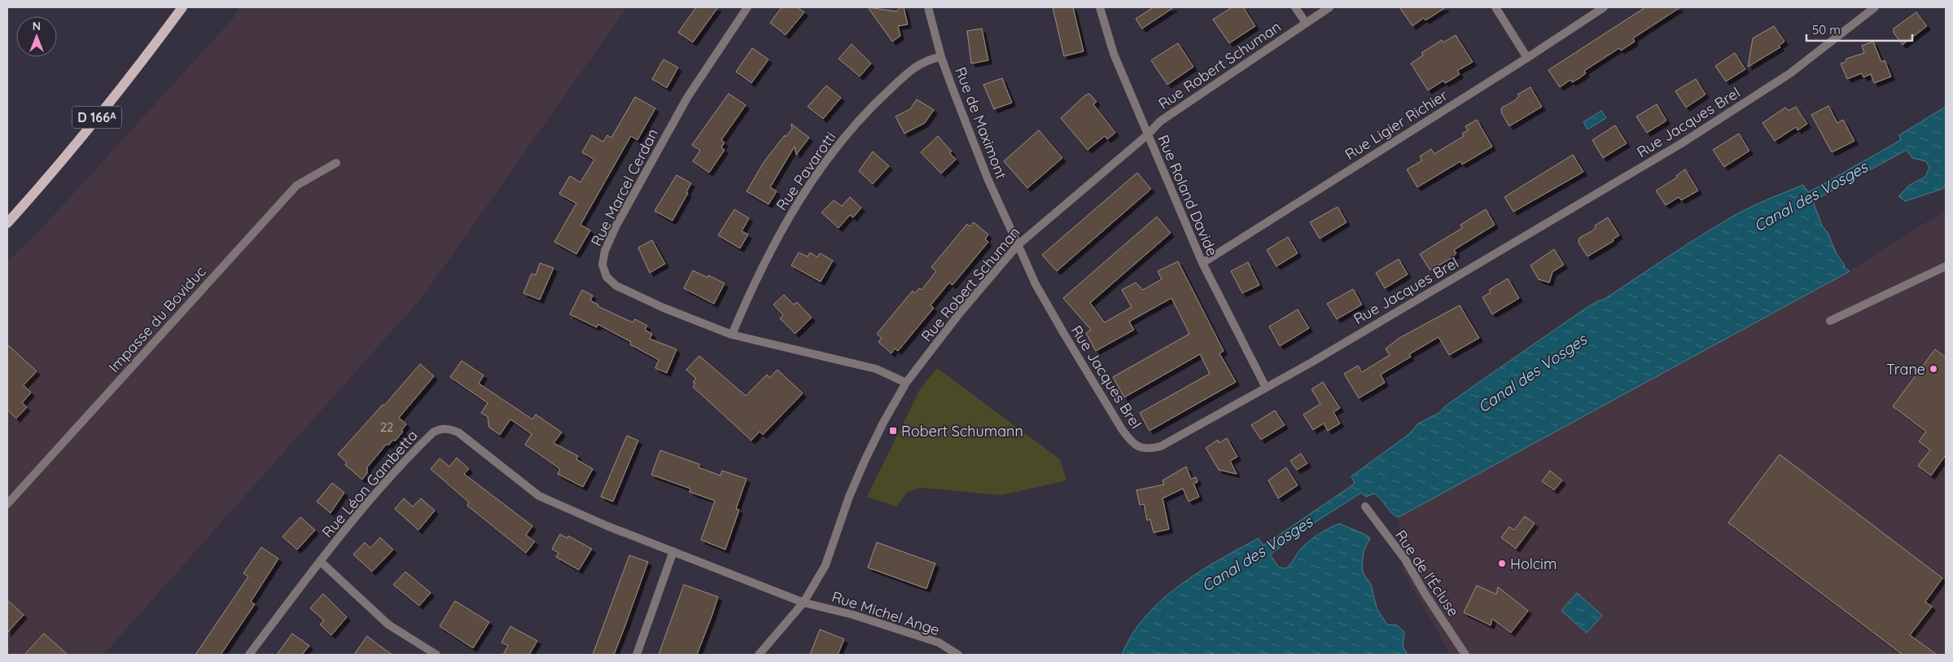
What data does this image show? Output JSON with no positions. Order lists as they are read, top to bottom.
{
  "streets": {
    "main road": ["D 166ᴬ"],
    "street": [
      "Rue Robert Schuman",
      "Rue Jacques Brel",
      "Rue de Maximont",
      "Rue Ligier Richier",
      "Rue Pavarotti",
      "Rue Marcel Cerdan",
      "Rue Roland Davide",
      "Impasse du Boviduc",
      "Rue Léon Gambetta",
      "Rue de l'Écluse",
      "Rue Michel Ange"
    ]
  },
  "crossings": [
    ["Rue Robert Schuman", "Rue Jacques Brel"],
    ["Rue Robert Schuman", "Rue de Maximont"],
    ["Rue Robert Schuman", "Rue Marcel Cerdan"],
    ["Rue Robert Schuman", "Rue Roland Davide"],
    ["Rue Robert Schuman", "Rue Léon Gambetta"],
    ["Rue Robert Schuman", "Rue Michel Ange"],
    ["Rue Jacques Brel", "Rue de Maximont"],
    ["Rue Jacques Brel", "Rue Roland Davide"],
    ["Rue de Maximont", "Rue Pavarotti"],
    ["Rue Ligier Richier", "Rue Roland Davide"],
    ["Rue Pavarotti", "Rue Marcel Cerdan"],
    ["Rue Léon Gambetta", "Rue Michel Ange"]
  ],
  "water": ["Canal des Vosges"],
  "places": {
    "other": ["Trane", "Holcim"],
    "transit": ["Robert Schumann"]
  },
  "house_numbers": ["22"],
  "scale_bar": "50 m",
  "north": "top"
}
